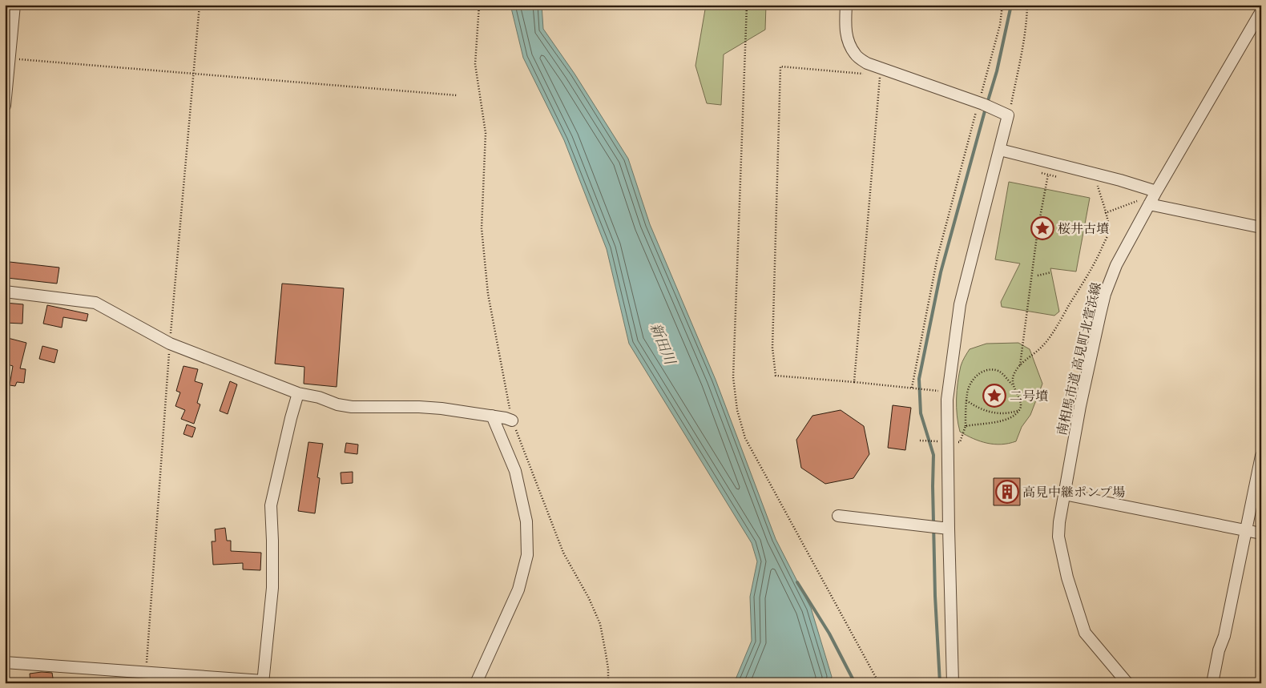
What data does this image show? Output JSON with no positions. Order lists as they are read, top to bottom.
{
  "streets": {
    "street": ["南相馬市道 高見町北萱浜線"]
  },
  "water": ["新田川"],
  "places": {
    "place": ["桜井古墳", "二号墳"],
    "building": ["高見中継ポンプ場"]
  }
}
